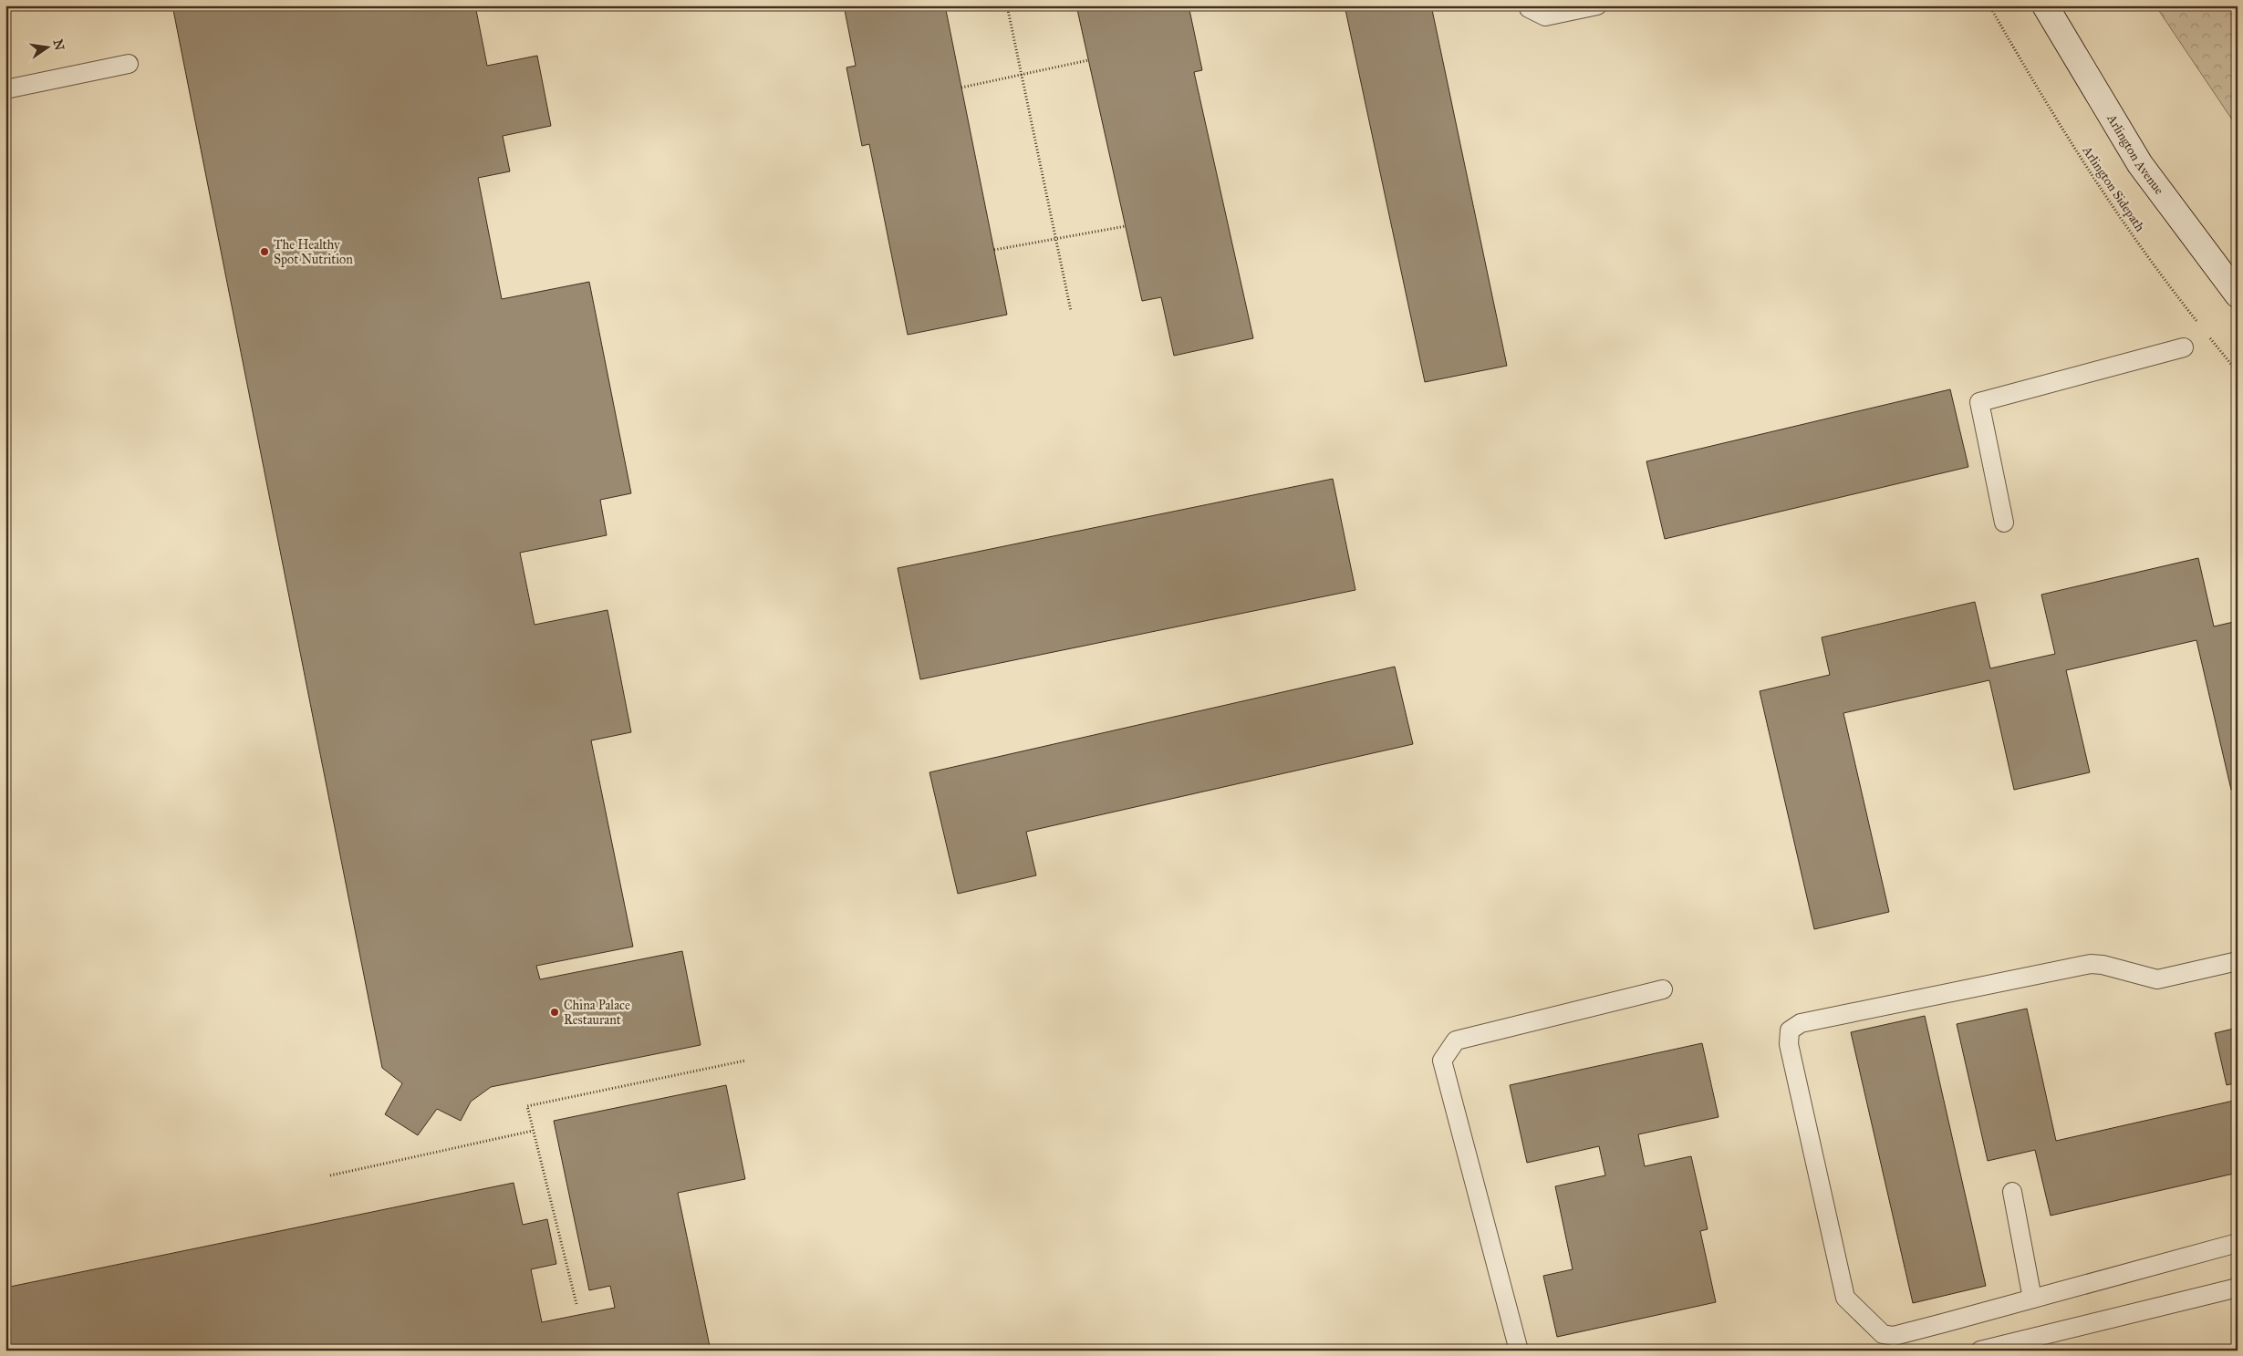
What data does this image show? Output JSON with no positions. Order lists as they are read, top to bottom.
{
  "streets": {
    "street": ["Arlington Avenue"],
    "path": ["Arlington Sidepath"]
  },
  "places": ["The Healthy Spot Nutrition", "China Palace Restaurant"],
  "north": "right"
}
